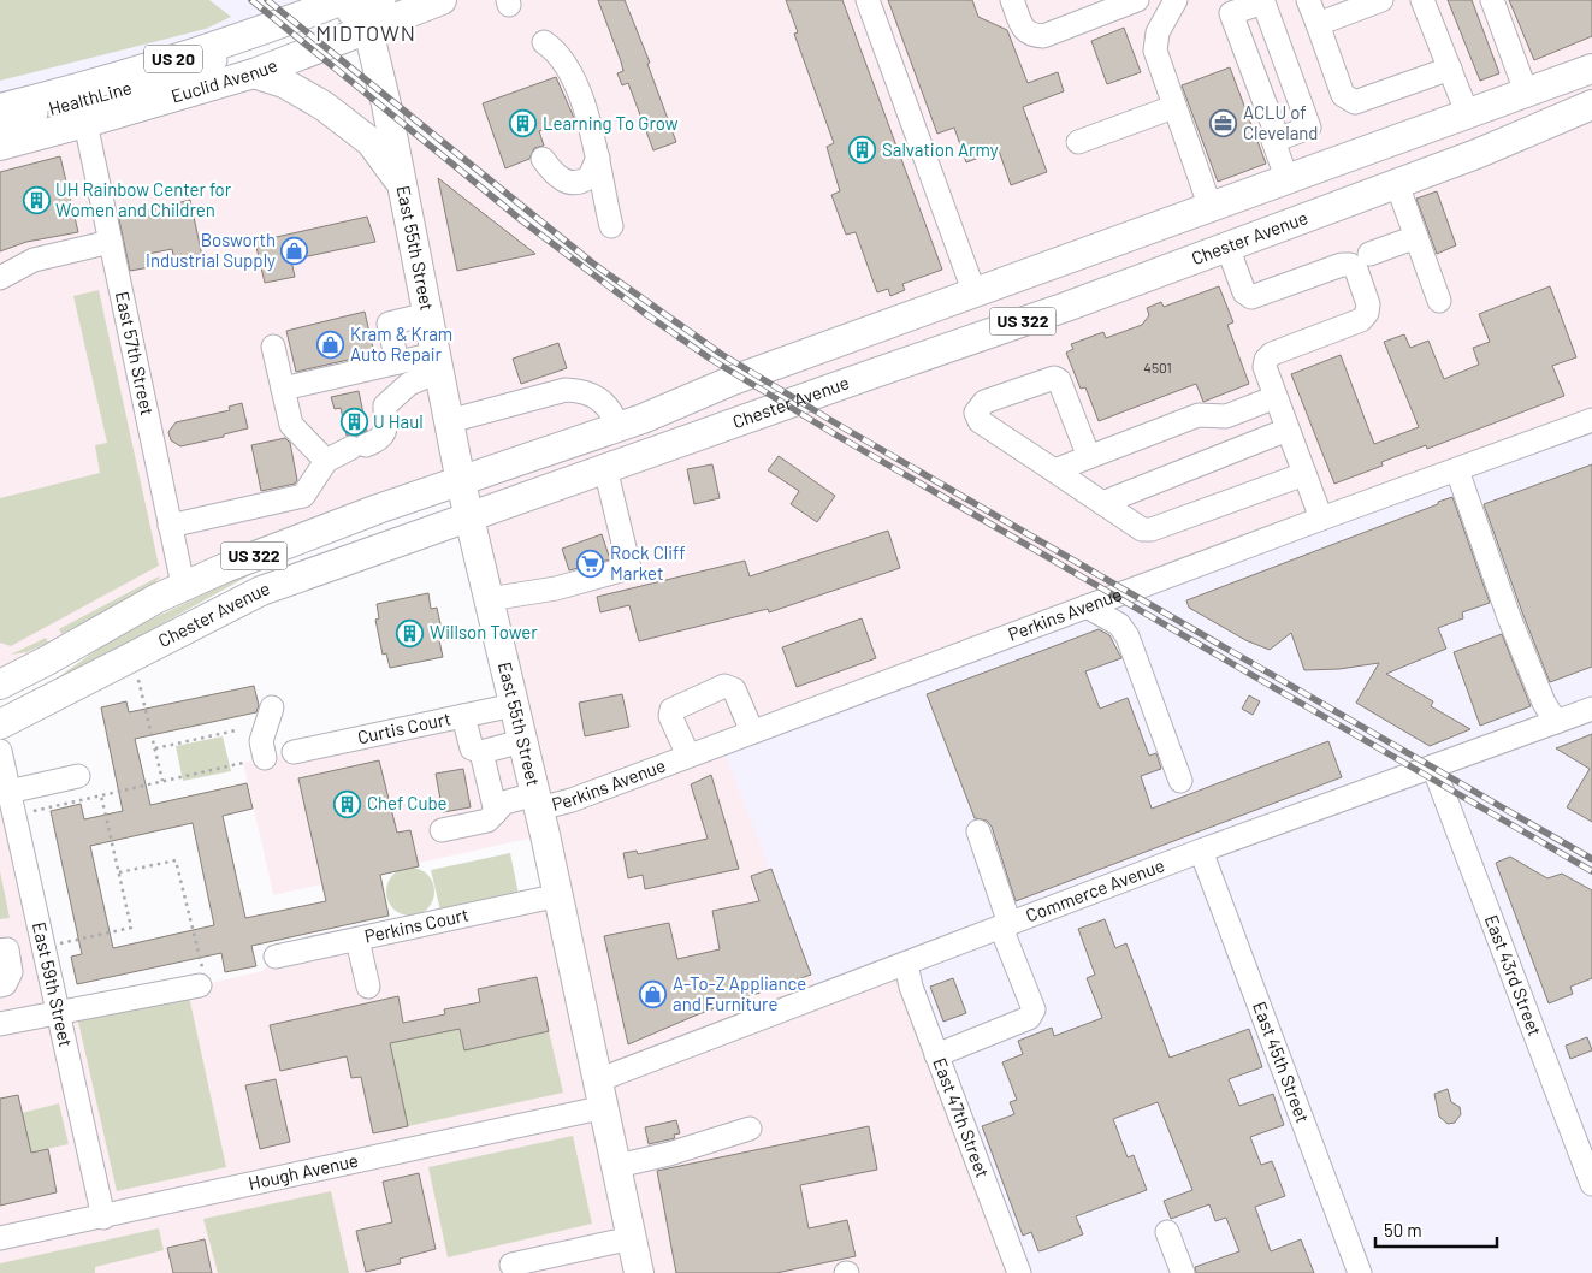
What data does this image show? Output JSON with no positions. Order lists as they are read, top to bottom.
{
  "streets": {
    "main road": [
      "US 20",
      "Euclid Avenue",
      "Chester Avenue",
      "East 55th Street",
      "US 322"
    ],
    "street": [
      "HealthLine",
      "East 57th Street",
      "Perkins Avenue",
      "Curtis Court",
      "Commerce Avenue",
      "Perkins Court",
      "East 43rd Street",
      "East 59th Street",
      "East 45th Street",
      "East 47th Street",
      "Hough Avenue"
    ]
  },
  "crossings": [
    ["Euclid Avenue", "HealthLine"],
    ["Euclid Avenue", "East 55th Street"],
    ["Euclid Avenue", "East 57th Street"],
    ["HealthLine", "East 55th Street"],
    ["Chester Avenue", "East 55th Street"],
    ["Chester Avenue", "East 57th Street"],
    ["East 55th Street", "Perkins Avenue"],
    ["East 55th Street", "Curtis Court"],
    ["East 55th Street", "Commerce Avenue"],
    ["East 55th Street", "Perkins Court"],
    ["East 55th Street", "Hough Avenue"],
    ["Commerce Avenue", "East 43rd Street"],
    ["Commerce Avenue", "East 45th Street"],
    ["Commerce Avenue", "East 47th Street"],
    ["Commerce Avenue", "Hough Avenue"],
    ["East 59th Street", "Hough Avenue"]
  ],
  "districts": ["MIDTOWN"],
  "places": {
    "building": [
      "Learning To Grow",
      "Salvation Army",
      "UH Rainbow Center for Women and Children",
      "U Haul",
      "Willson Tower",
      "Chef Cube"
    ],
    "office": ["ACLU of Cleveland"],
    "shop": ["Bosworth Industrial Supply", "Kram & Kram Auto Repair", "A-To-Z Appliance and Furniture"],
    "supermarket": ["Rock Cliff Market"]
  },
  "house_numbers": ["4501"],
  "scale_bar": "50 m"
}
